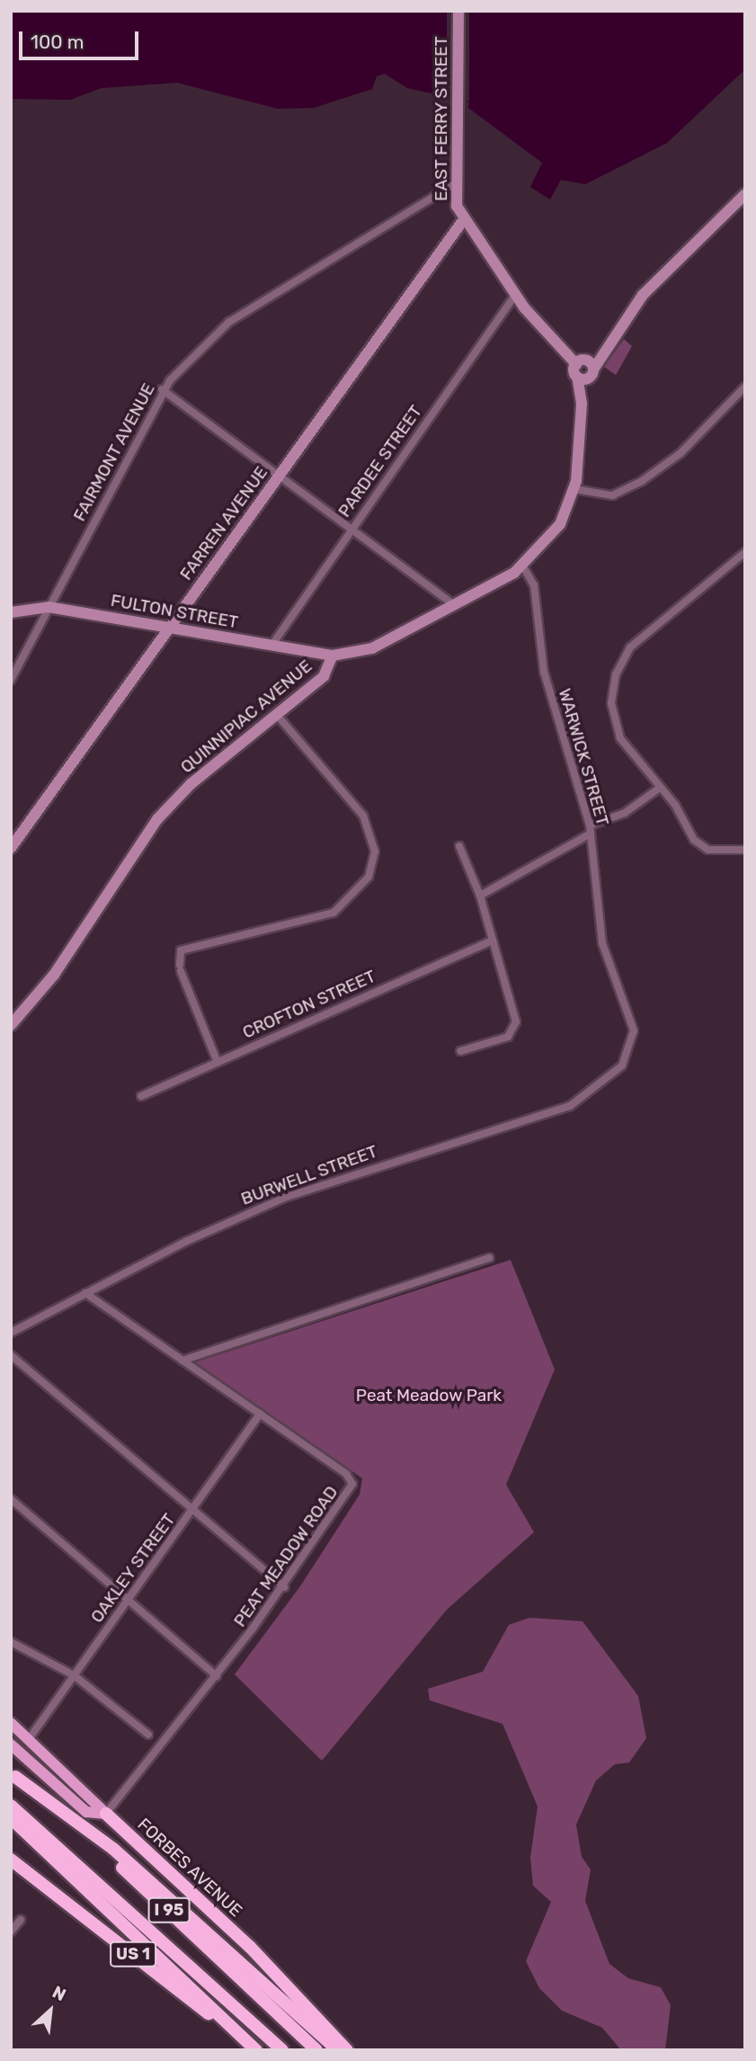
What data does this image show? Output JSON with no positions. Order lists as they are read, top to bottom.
{
  "streets": {
    "highway": ["FORBES AVENUE", "I 95", "US 1"],
    "main road": [
      "EAST FERRY STREET",
      "FARREN AVENUE",
      "FULTON STREET",
      "QUINNIPIAC AVENUE"
    ],
    "street": [
      "FAIRMONT AVENUE",
      "PARDEE STREET",
      "WARWICK STREET",
      "CROFTON STREET",
      "BURWELL STREET",
      "PEAT MEADOW ROAD",
      "OAKLEY STREET"
    ]
  },
  "crossings": [
    ["EAST FERRY STREET", "FAIRMONT AVENUE"],
    ["EAST FERRY STREET", "PARDEE STREET"],
    ["EAST FERRY STREET", "FARREN AVENUE"],
    ["EAST FERRY STREET", "QUINNIPIAC AVENUE"],
    ["FAIRMONT AVENUE", "FULTON STREET"],
    ["PARDEE STREET", "FULTON STREET"],
    ["FARREN AVENUE", "FULTON STREET"],
    ["FULTON STREET", "QUINNIPIAC AVENUE"],
    ["QUINNIPIAC AVENUE", "WARWICK STREET"],
    ["WARWICK STREET", "BURWELL STREET"],
    ["BURWELL STREET", "PEAT MEADOW ROAD"],
    ["PEAT MEADOW ROAD", "OAKLEY STREET"],
    ["PEAT MEADOW ROAD", "FORBES AVENUE"],
    ["OAKLEY STREET", "FORBES AVENUE"]
  ],
  "parks": ["Peat Meadow Park"],
  "scale_bar": "100 m",
  "north": "top right"
}
